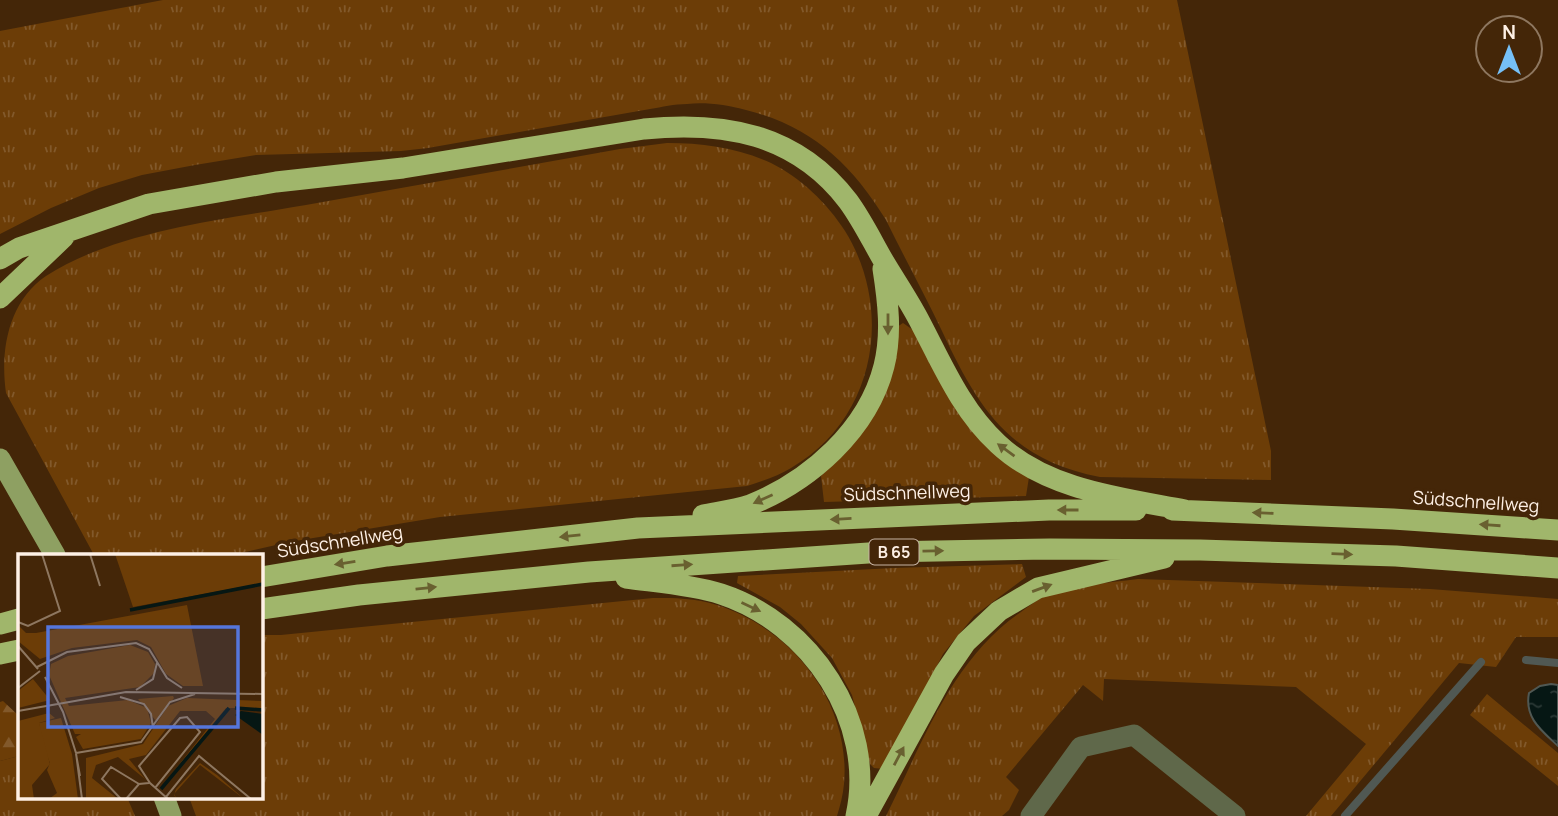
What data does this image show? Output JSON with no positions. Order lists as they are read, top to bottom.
{
  "streets": {
    "highway": ["Südschnellweg", "B 65"]
  },
  "north": "top"
}
